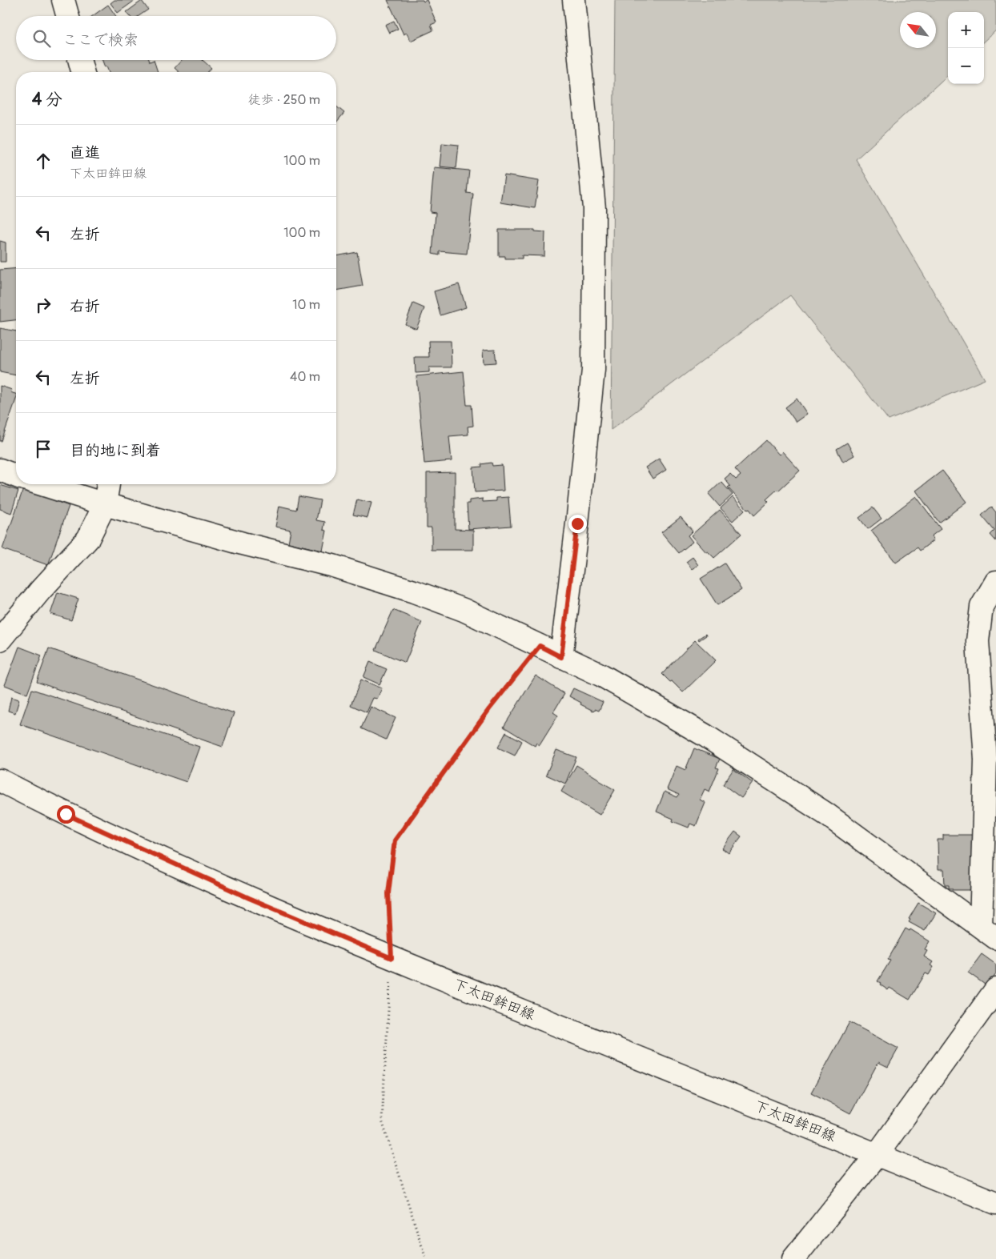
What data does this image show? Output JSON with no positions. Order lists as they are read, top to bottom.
{
  "streets": {
    "street": ["下太田鉾田線"]
  },
  "north": "top left",
  "page": {
    "map_buttons": ["+", "−"],
    "search": "ここで検索",
    "heading": ["4 分", "徒歩 · 250 m"],
    "list": [
      ["直進", "下太田鉾田線", "100 m"],
      ["左折", "100 m"],
      ["右折", "10 m"],
      ["左折", "40 m"],
      "目的地に到着"
    ]
  }
}
